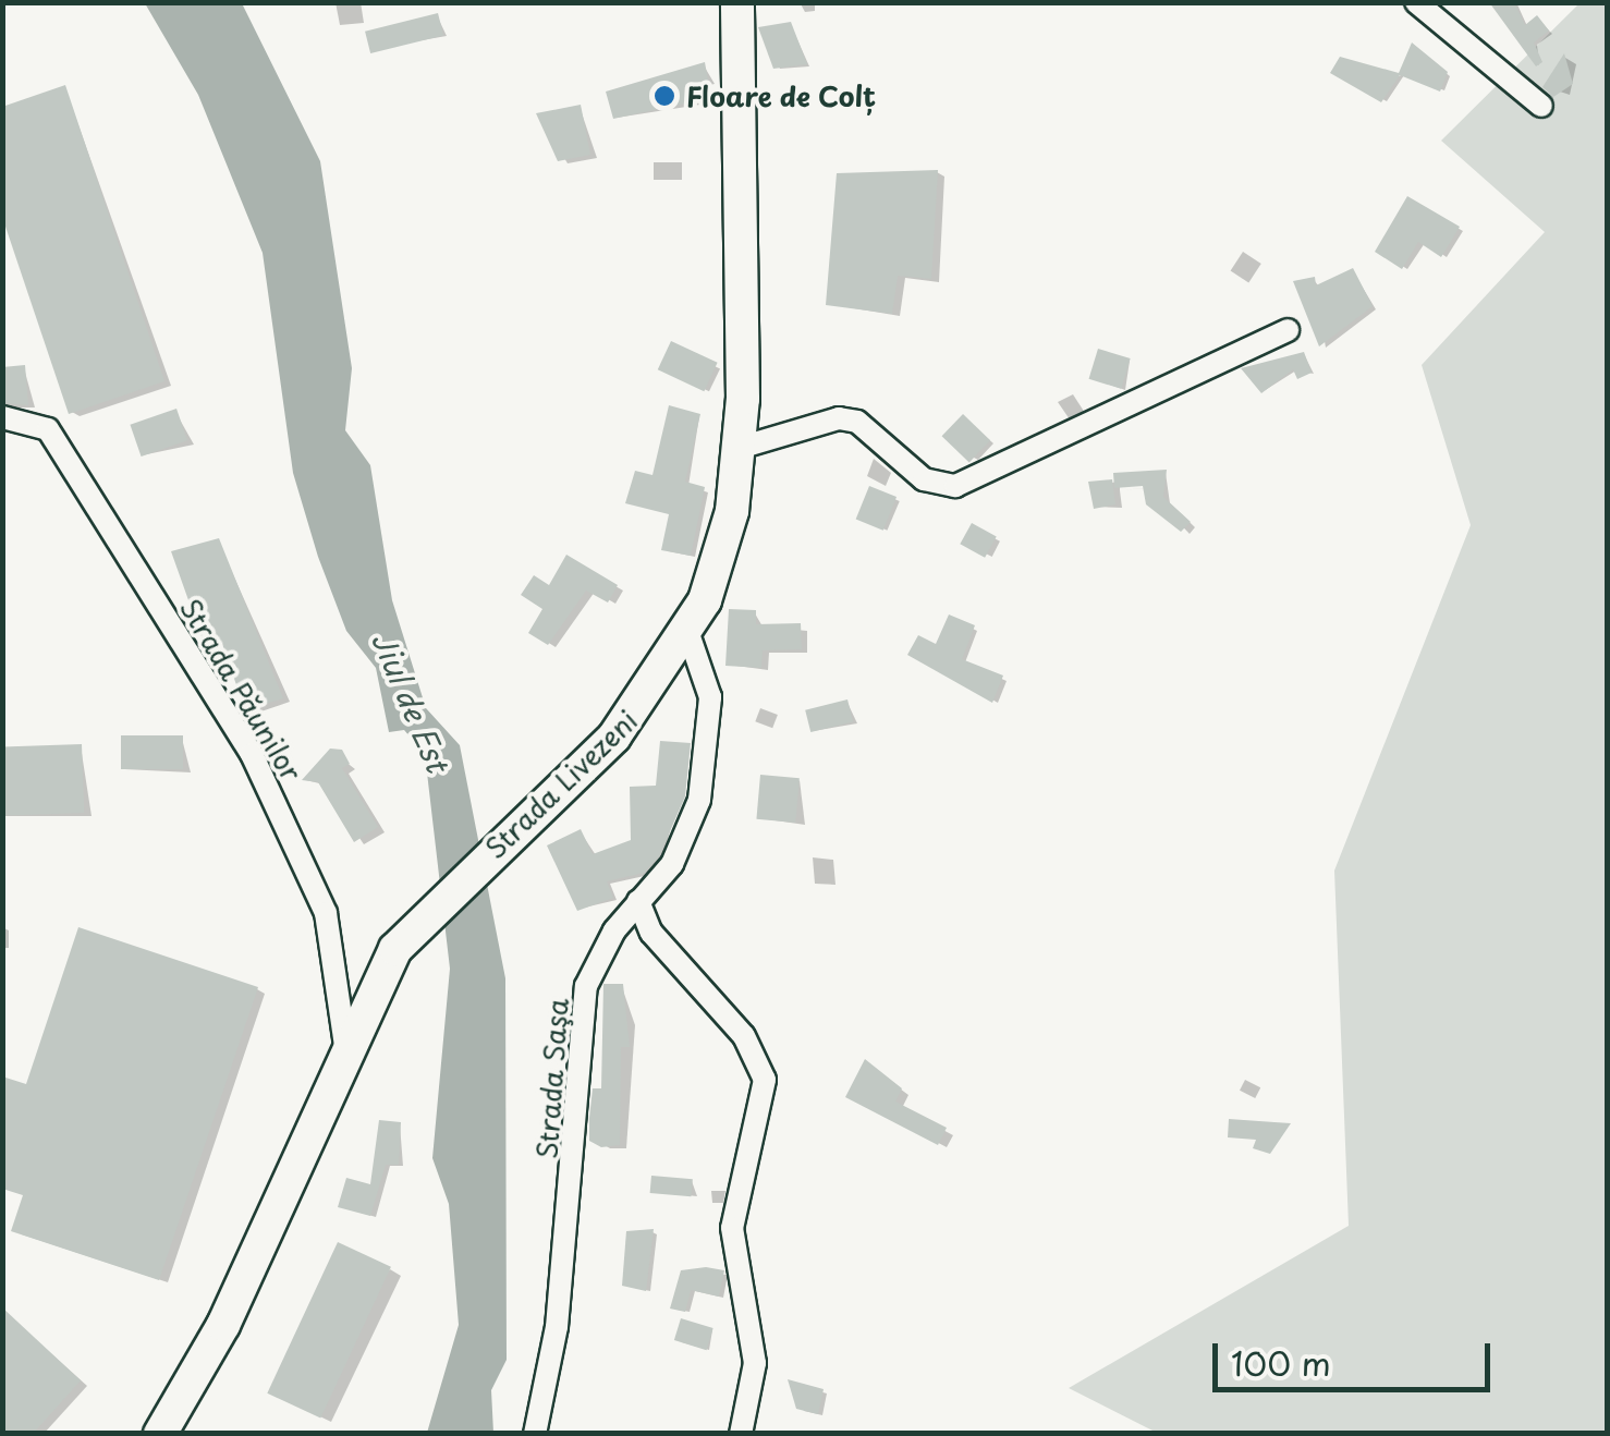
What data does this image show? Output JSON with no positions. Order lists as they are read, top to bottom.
{
  "streets": {
    "main road": ["Strada Livezeni"],
    "street": ["Strada Păunilor", "Strada Saşa"]
  },
  "crossings": [
    ["Strada Păunilor", "Strada Livezeni"],
    ["Strada Livezeni", "Strada Saşa"]
  ],
  "water": ["Jiul de Est"],
  "places": ["Floare de Colț"],
  "scale_bar": "100 m"
}
